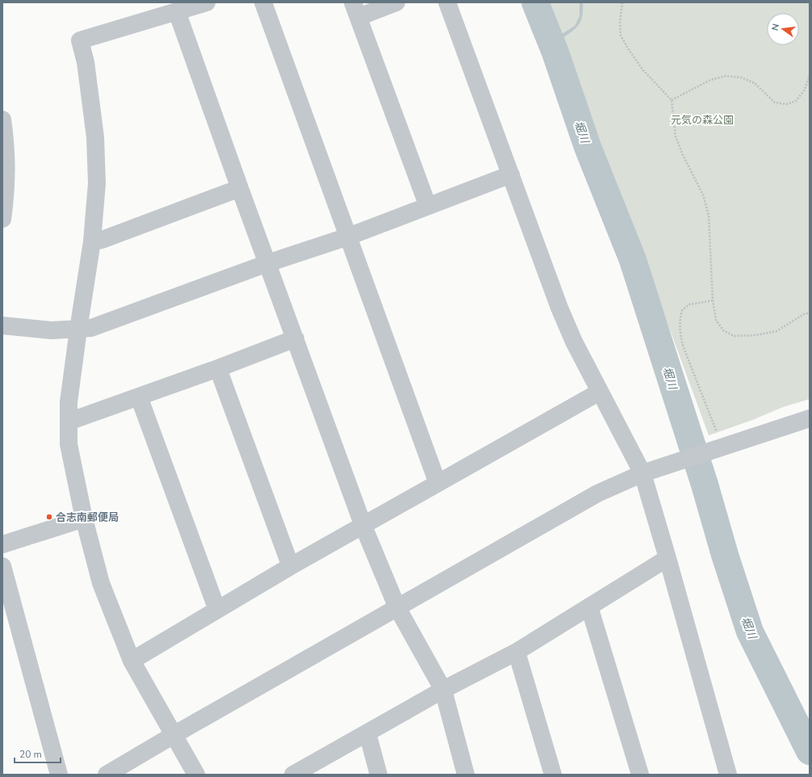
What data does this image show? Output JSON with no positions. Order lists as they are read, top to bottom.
{
  "water": ["堀川"],
  "parks": ["元気の森公園"],
  "places": ["合志南郵便局"],
  "scale_bar": "20 m",
  "north": "left"
}
